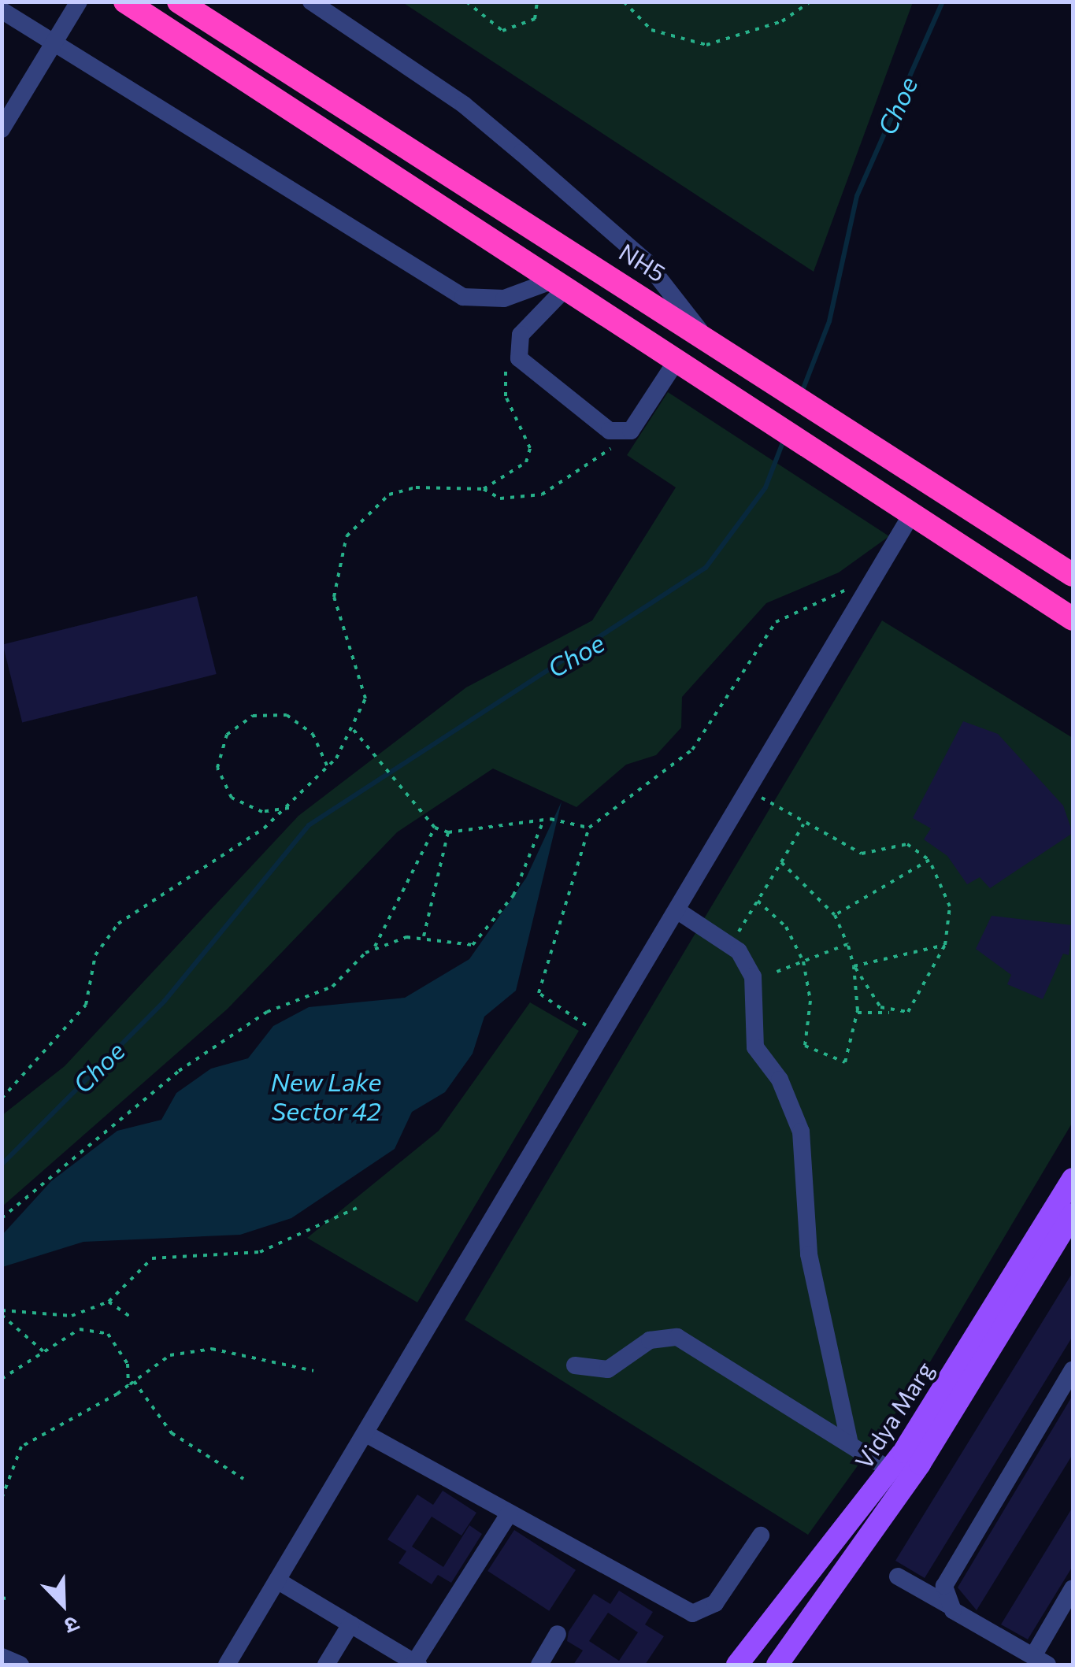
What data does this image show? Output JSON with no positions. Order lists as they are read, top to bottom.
{
  "streets": {
    "highway": ["NH5"],
    "main road": ["Vidya Marg"]
  },
  "water": ["Choe", "New Lake Sector 42"],
  "north": "bottom right"
}
